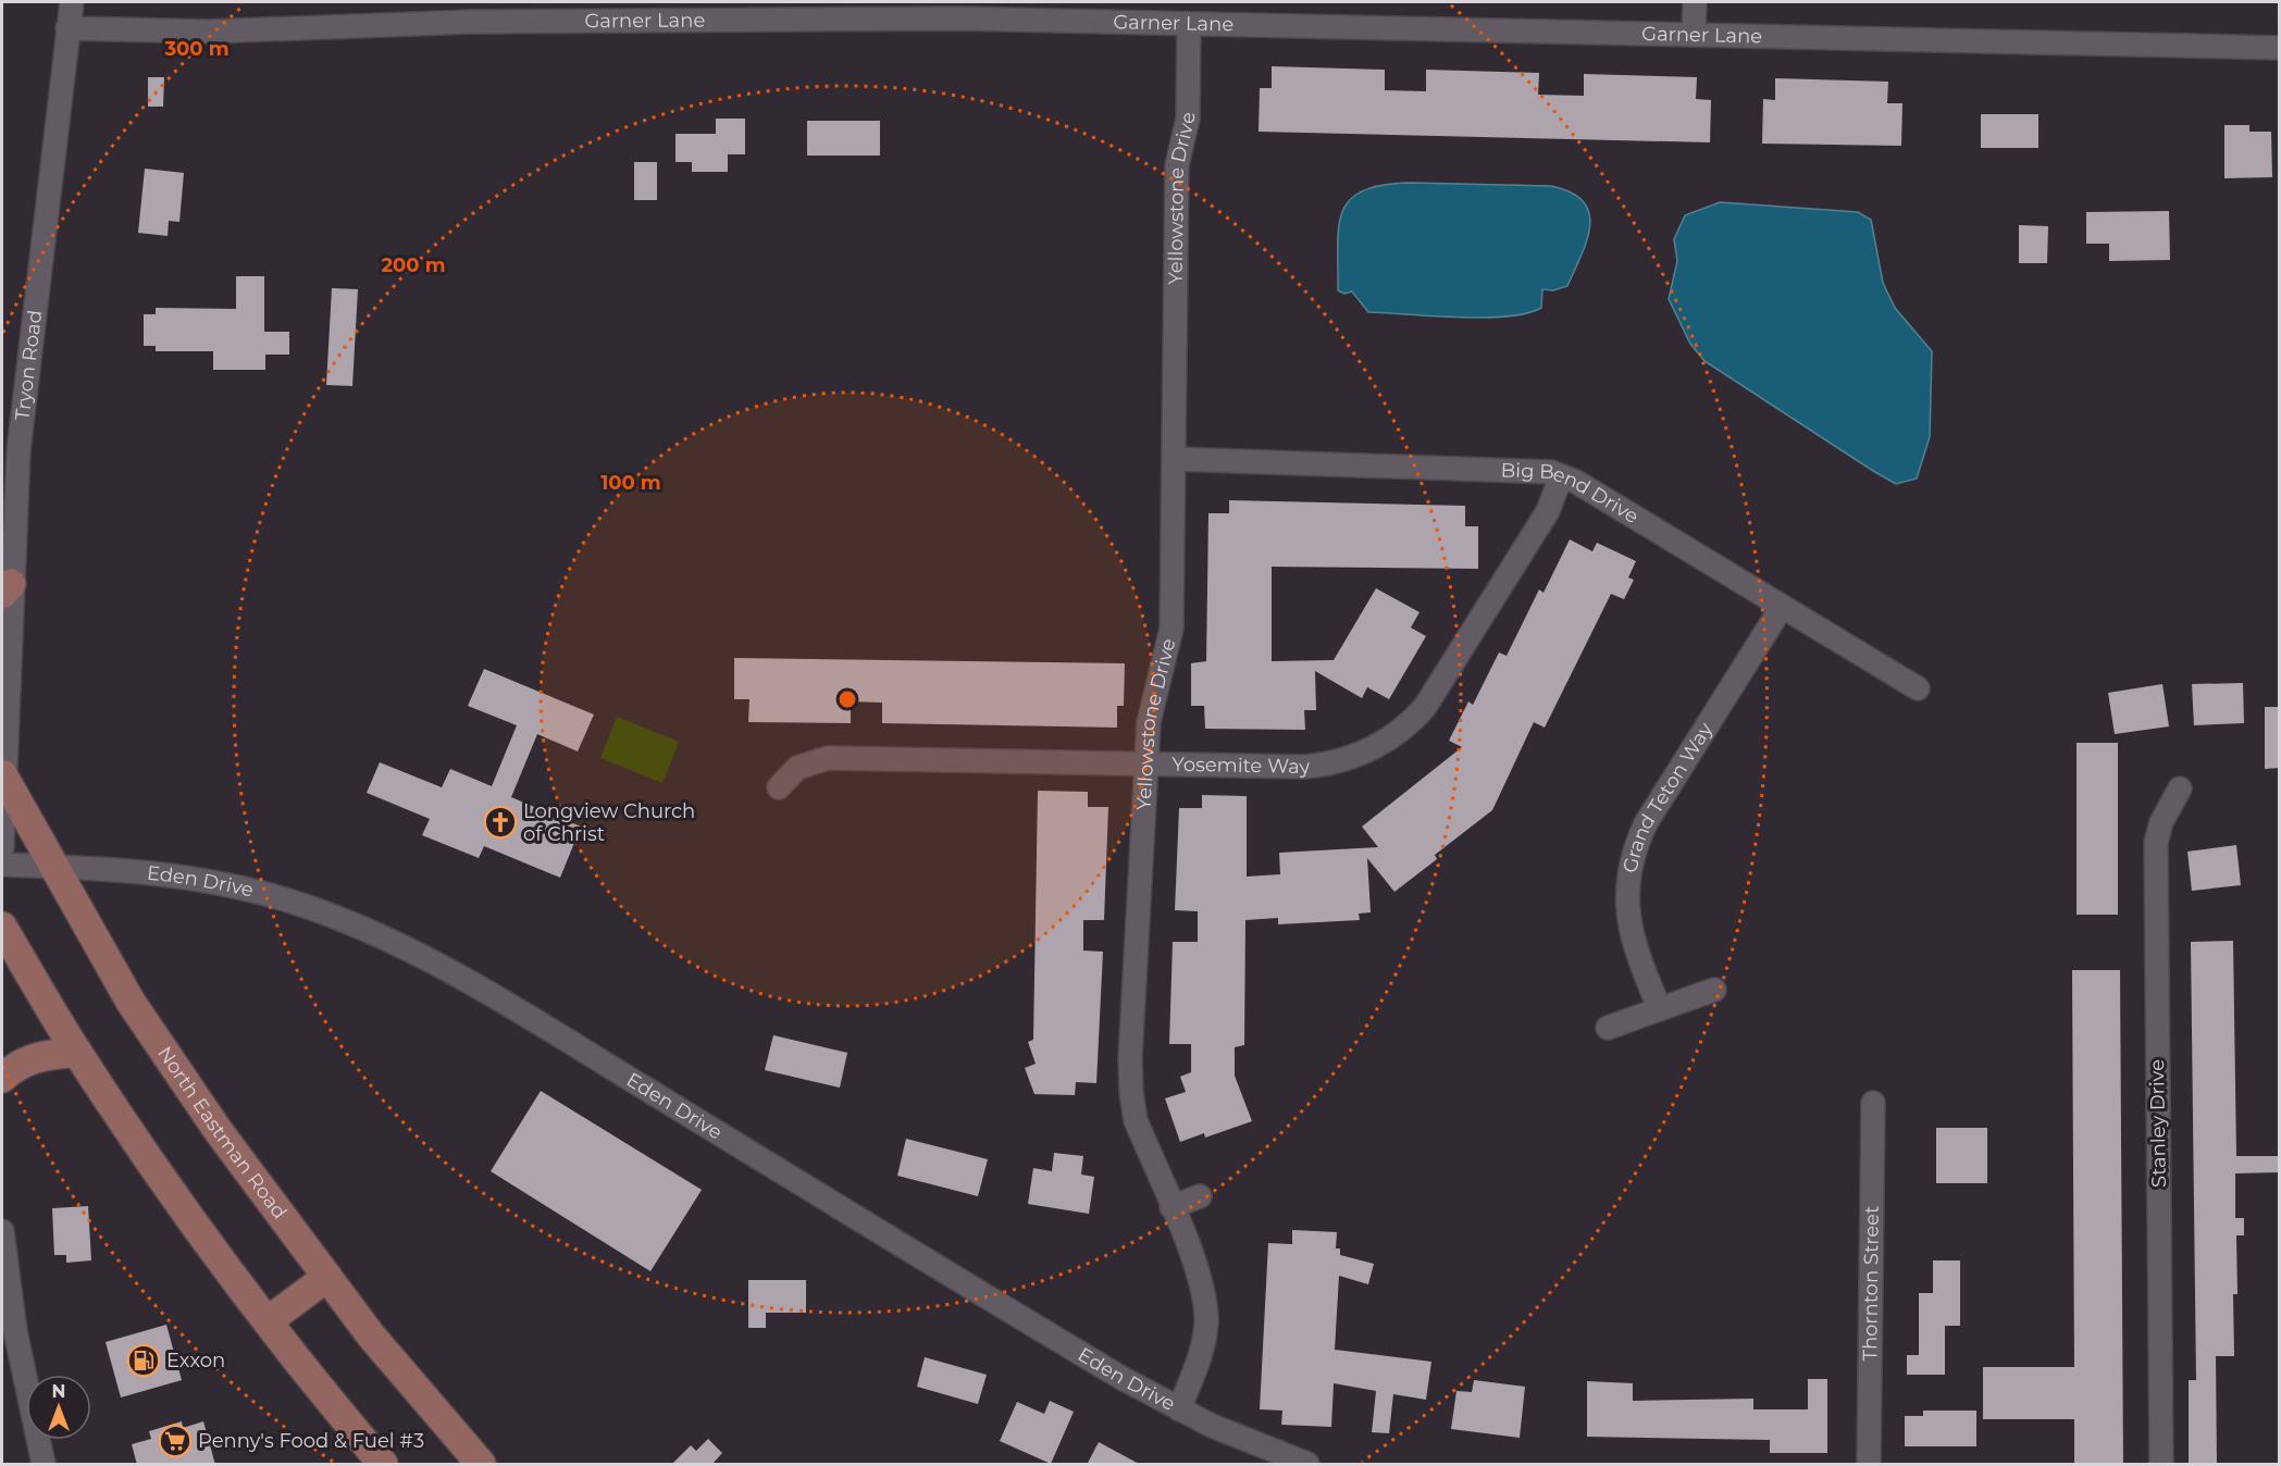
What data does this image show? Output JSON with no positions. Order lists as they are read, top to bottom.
{
  "streets": {
    "main road": ["North Eastman Road"],
    "street": [
      "Garner Lane",
      "Yellowstone Drive",
      "Tryon Road",
      "Big Bend Drive",
      "Yosemite Way",
      "Grand Teton Way",
      "Eden Drive",
      "Stanley Drive",
      "Thornton Street"
    ]
  },
  "crossings": [
    ["Garner Lane", "Yellowstone Drive"],
    ["Garner Lane", "Tryon Road"],
    ["Yellowstone Drive", "Big Bend Drive"],
    ["Yellowstone Drive", "Yosemite Way"],
    ["Yellowstone Drive", "Eden Drive"],
    ["Tryon Road", "North Eastman Road"],
    ["Big Bend Drive", "Yosemite Way"],
    ["Big Bend Drive", "Grand Teton Way"],
    ["Eden Drive", "North Eastman Road"]
  ],
  "places": {
    "church": ["Longview Church of Christ"],
    "fuel station": ["Exxon"],
    "supermarket": ["Penny's Food & Fuel #3"]
  },
  "north": "top",
  "rings": ["300 m", "200 m", "100 m"]
}
